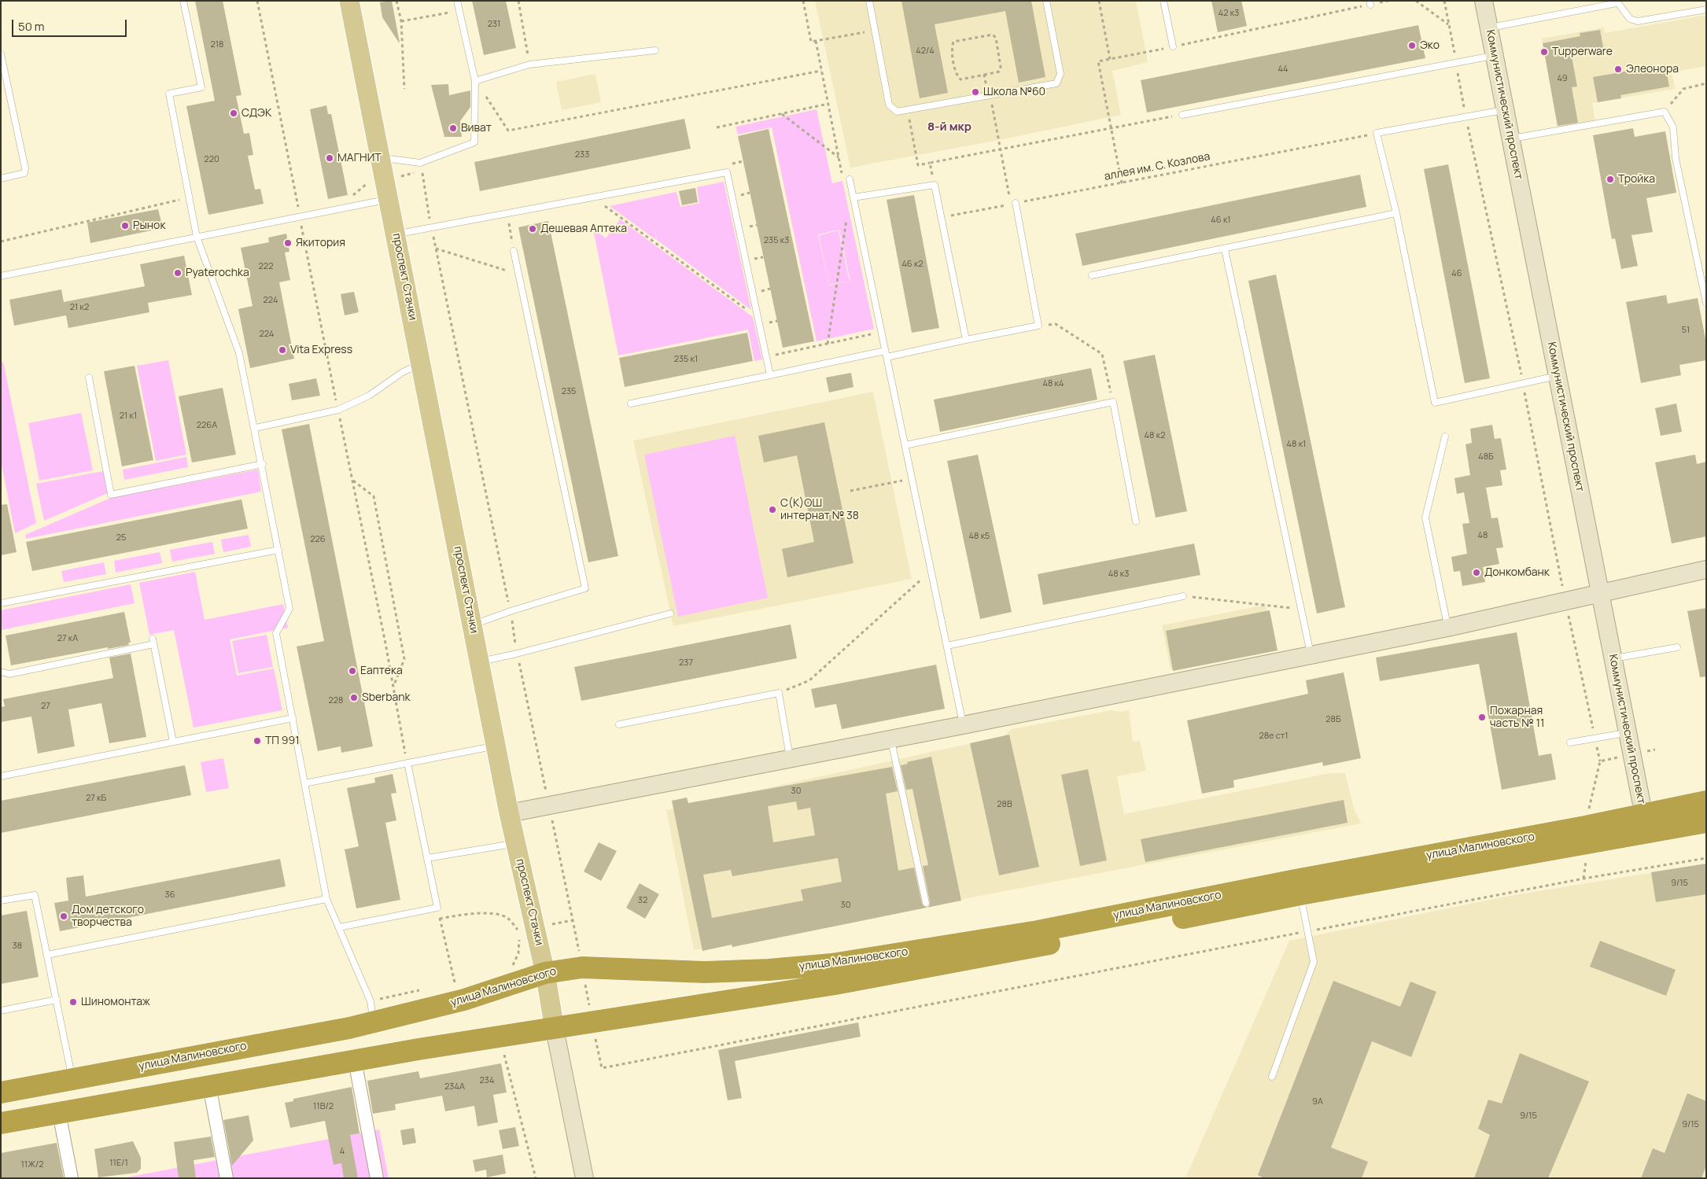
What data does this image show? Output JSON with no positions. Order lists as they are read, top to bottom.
{
  "streets": {
    "highway": ["улица Малиновского"],
    "main road": ["проспект Стачки"],
    "street": ["Коммунистический проспект"],
    "path": ["аллея им. С. Козлова"]
  },
  "crossings": [
    ["Коммунистический проспект", "улица Малиновского"],
    ["проспект Стачки", "улица Малиновского"]
  ],
  "districts": ["8-й мкр"],
  "places": [
    "Эко",
    "Tupperware",
    "Элеонора",
    "Школа №60",
    "СДЭК",
    "Виват",
    "МАГНИТ",
    "Тройка",
    "Рынок",
    "Дешевая Аптека",
    "Якитория",
    "Pyaterochka",
    "Vita Express",
    "С(К)ОШ интернат № 38",
    "Донкомбанк",
    "Еаптека",
    "Sberbank",
    "Пожарная часть № 11",
    "ТП 991",
    "Дом детского творчества",
    "Шиномонтаж"
  ],
  "house_numbers": [
    "42 к3",
    "231",
    "218",
    "42/4",
    "44",
    "49",
    "233",
    "220",
    "46 к1",
    "235 к3",
    "46 к2",
    "222",
    "46",
    "224",
    "21 к2",
    "51",
    "224",
    "235 к1",
    "48 к4",
    "235",
    "21 к1",
    "226А",
    "48 к2",
    "48 к1",
    "48Б",
    "48",
    "48 к5",
    "25",
    "226",
    "48 к3",
    "27 кА",
    "237",
    "228",
    "27",
    "28Б",
    "28е ст1",
    "30",
    "27 кБ",
    "28В",
    "9/15",
    "36",
    "32",
    "30",
    "38",
    "234",
    "234А",
    "9А",
    "11В/2",
    "9/15",
    "9/15",
    "4",
    "11Е/1",
    "11Ж/2"
  ],
  "scale_bar": "50 m"
}
